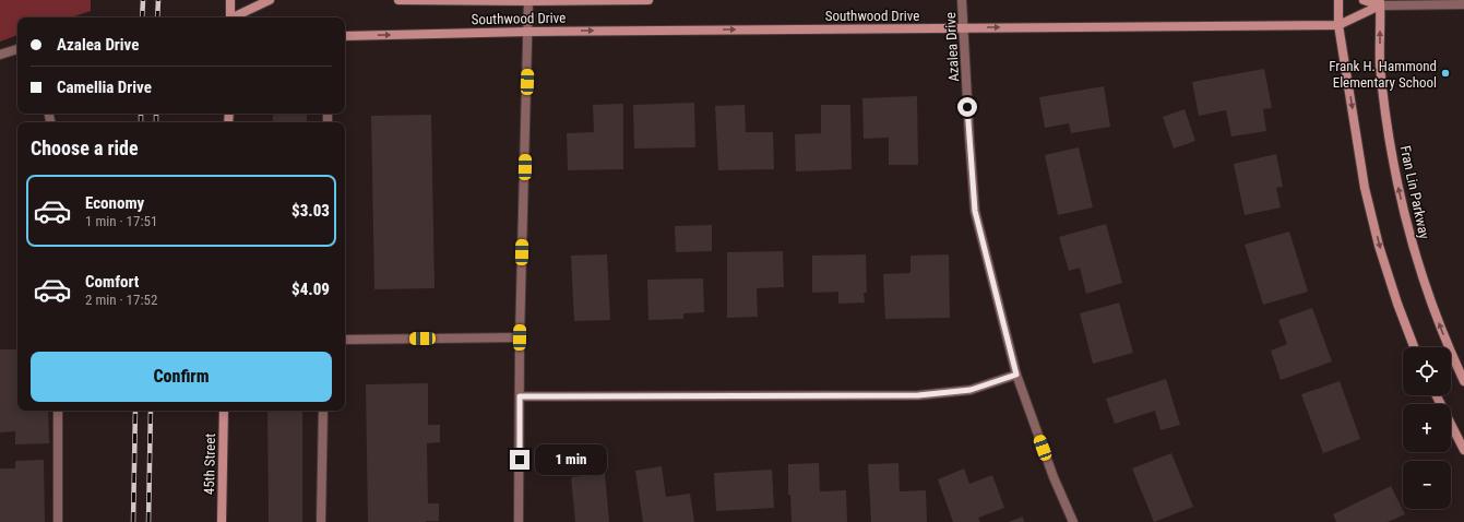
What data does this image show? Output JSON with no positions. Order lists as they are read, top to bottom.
{
  "streets": {
    "street": [
      "Southwood Drive",
      "Azalea Drive",
      "Fran Lin Parkway",
      "45th Street"
    ]
  },
  "crossings": [
    ["Southwood Drive", "Azalea Drive"],
    ["Southwood Drive", "Fran Lin Parkway"]
  ],
  "one_way": ["Southwood Drive"],
  "places": ["Frank H. Hammond Elementary School"],
  "page": {
    "banner": ["Azalea Drive", "Camellia Drive"],
    "heading": "Choose a ride",
    "list": [
      {
        "name": "Economy",
        "note": "1 min · 17:51",
        "value": "$3.03"
      },
      {
        "name": "Comfort",
        "note": "2 min · 17:52",
        "value": "$4.09"
      }
    ],
    "buttons": "Confirm",
    "map_buttons": ["+", "−"],
    "bubble": "1 min"
  }
}
